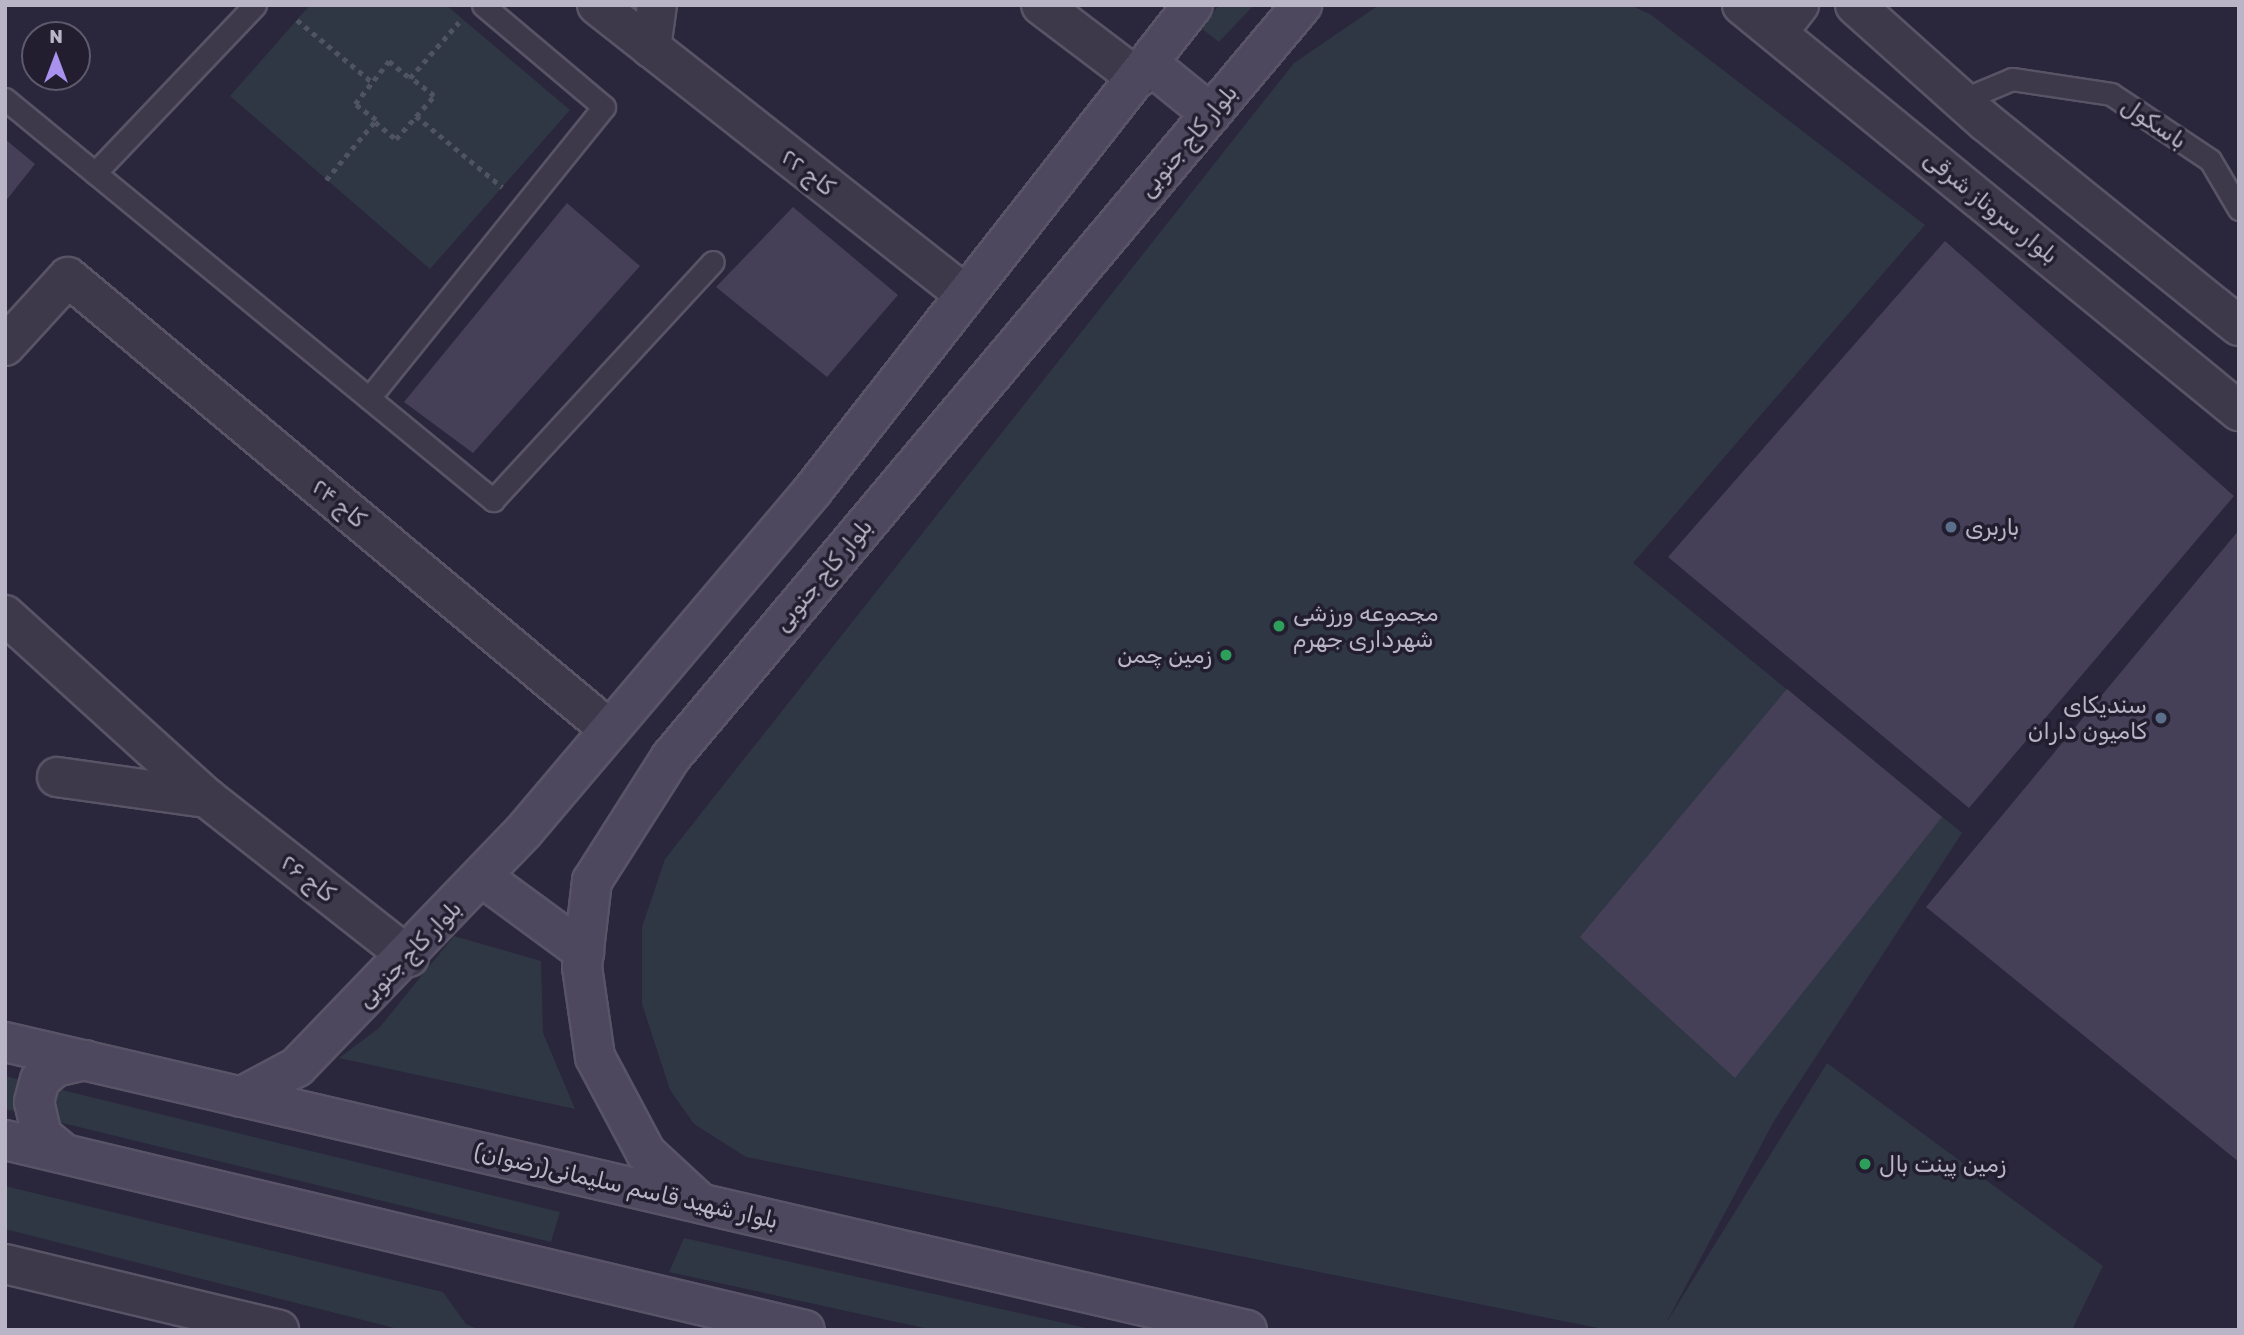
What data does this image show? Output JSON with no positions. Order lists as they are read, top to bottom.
{
  "streets": {
    "main road": ["بلوار کاج جنوبی", "بلوار شهید قاسم سلیمانی(رضوان)"],
    "street": [
      "کاج ۲۲",
      "بلوار سروناز شرقی",
      "کاج ۲۴",
      "کاج ۲۶"
    ],
    "lane": ["باسکول"]
  },
  "crossings": [
    ["بلوار کاج جنوبی", "کاج ۲۲"],
    ["بلوار کاج جنوبی", "کاج ۲۴"],
    ["بلوار کاج جنوبی", "کاج ۲۶"],
    ["بلوار کاج جنوبی", "بلوار شهید قاسم سلیمانی(رضوان)"]
  ],
  "places": [
    "باربری",
    "مجموعه ورزشی شهرداری جهرم",
    "زمین چمن",
    "سندیکای کامیون داران",
    "زمین پینت بال"
  ],
  "north": "top"
}
